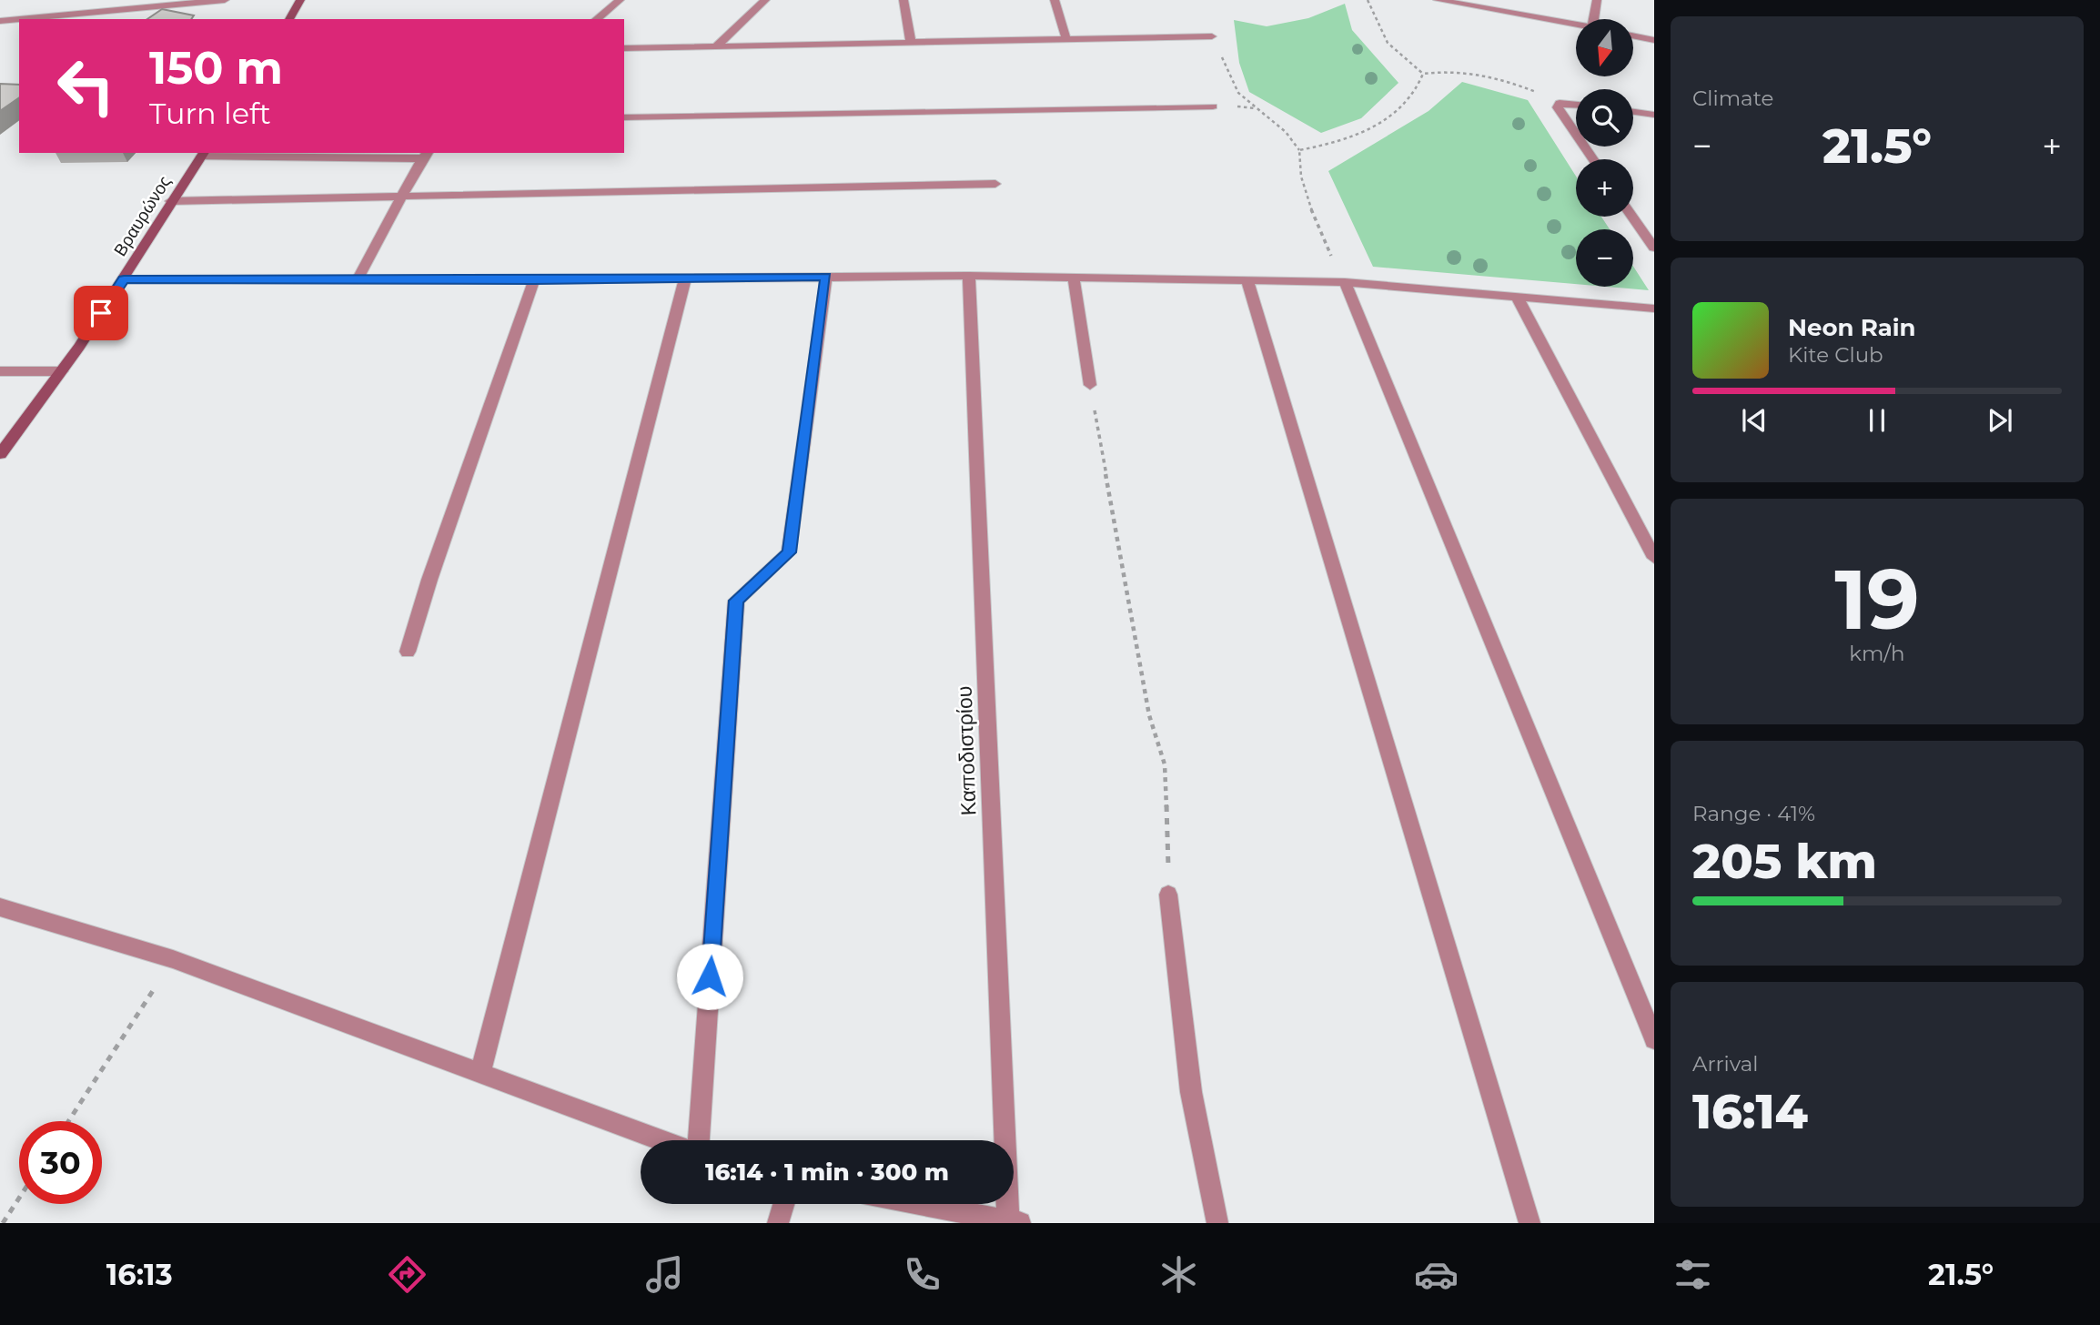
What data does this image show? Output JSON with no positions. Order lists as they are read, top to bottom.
{
  "streets": {
    "main road": ["Βραυρώνος"],
    "street": ["Καποδιστρίου"]
  },
  "north": "bottom",
  "page": {
    "tile": [
      "Climate",
      ["19", "km/h"],
      ["Range · 41%", "205 km"],
      ["Arrival", "16:14"]
    ],
    "map_buttons": ["+", "−"],
    "turn": ["150 m", "Turn left"],
    "heat": ["−", "21.5°", "+"],
    "song": ["Neon Rain", "Kite Club"],
    "limit": "30",
    "trip": "16:14 · 1 min · 300 m",
    "tabs": ["16:13", "21.5°"]
  }
}
